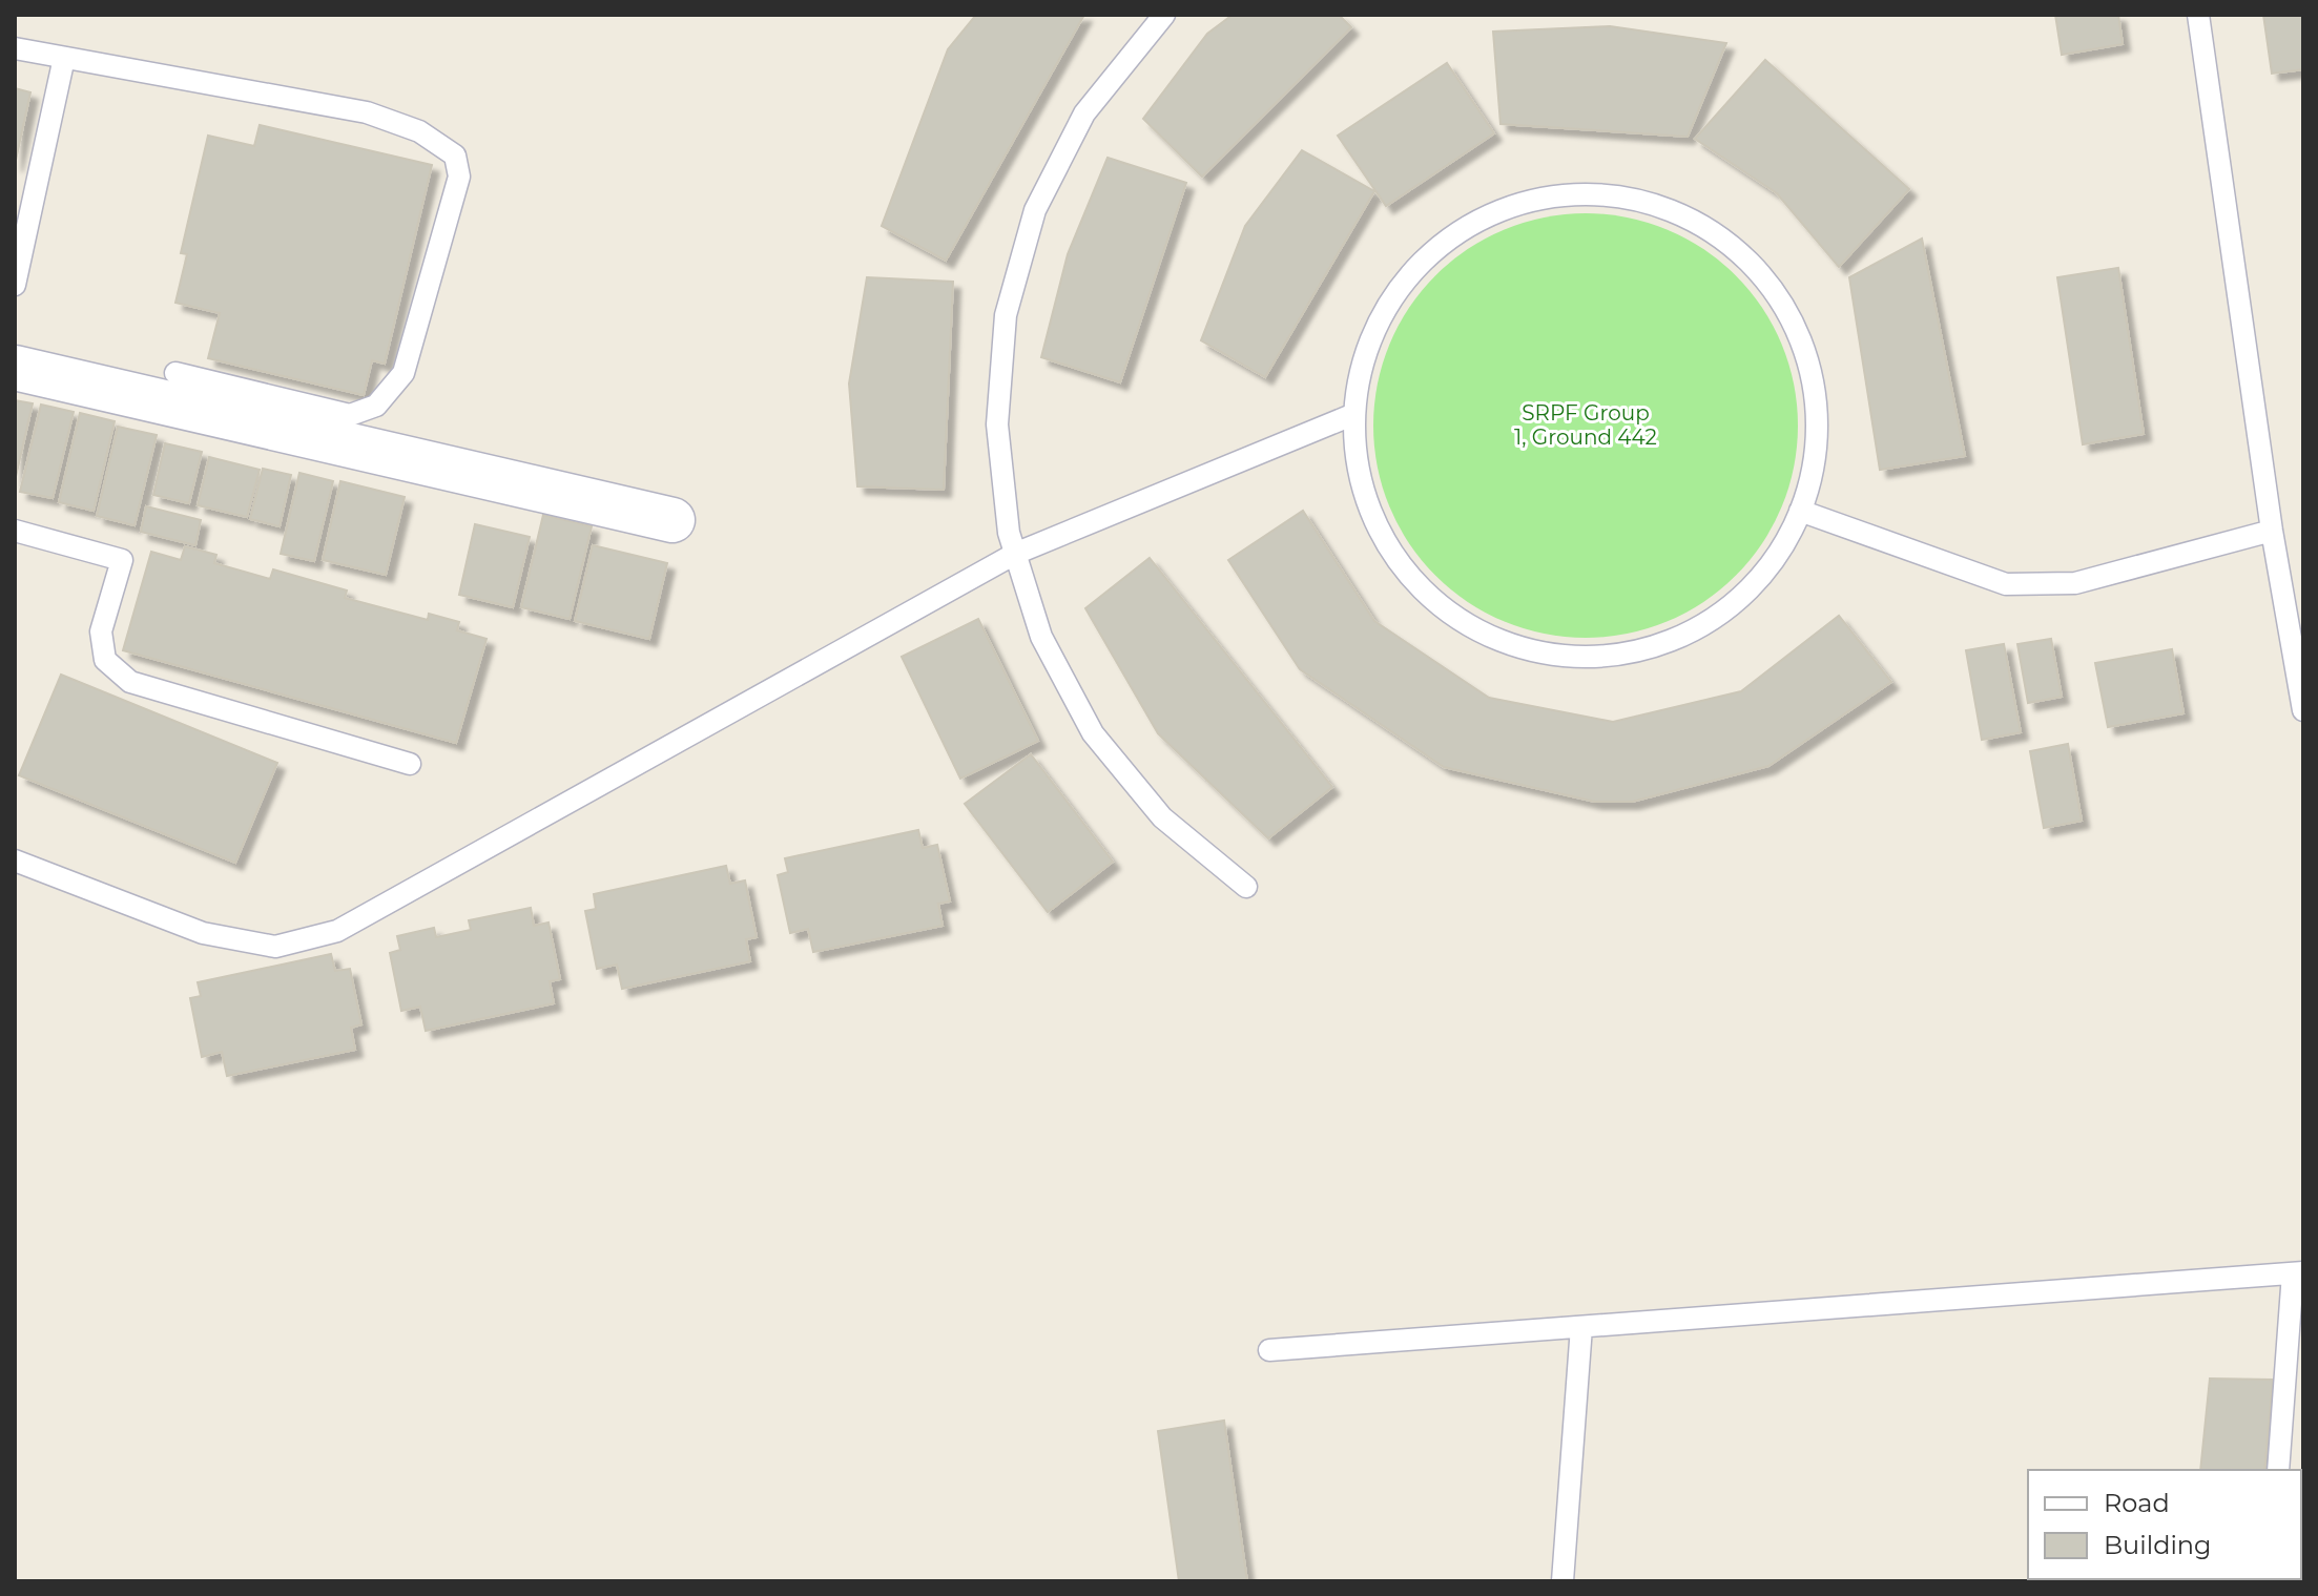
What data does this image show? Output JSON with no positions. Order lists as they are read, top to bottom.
{
  "parks": ["SRPF Group 1, Ground 442"],
  "legend": ["Road", "Building"]
}
